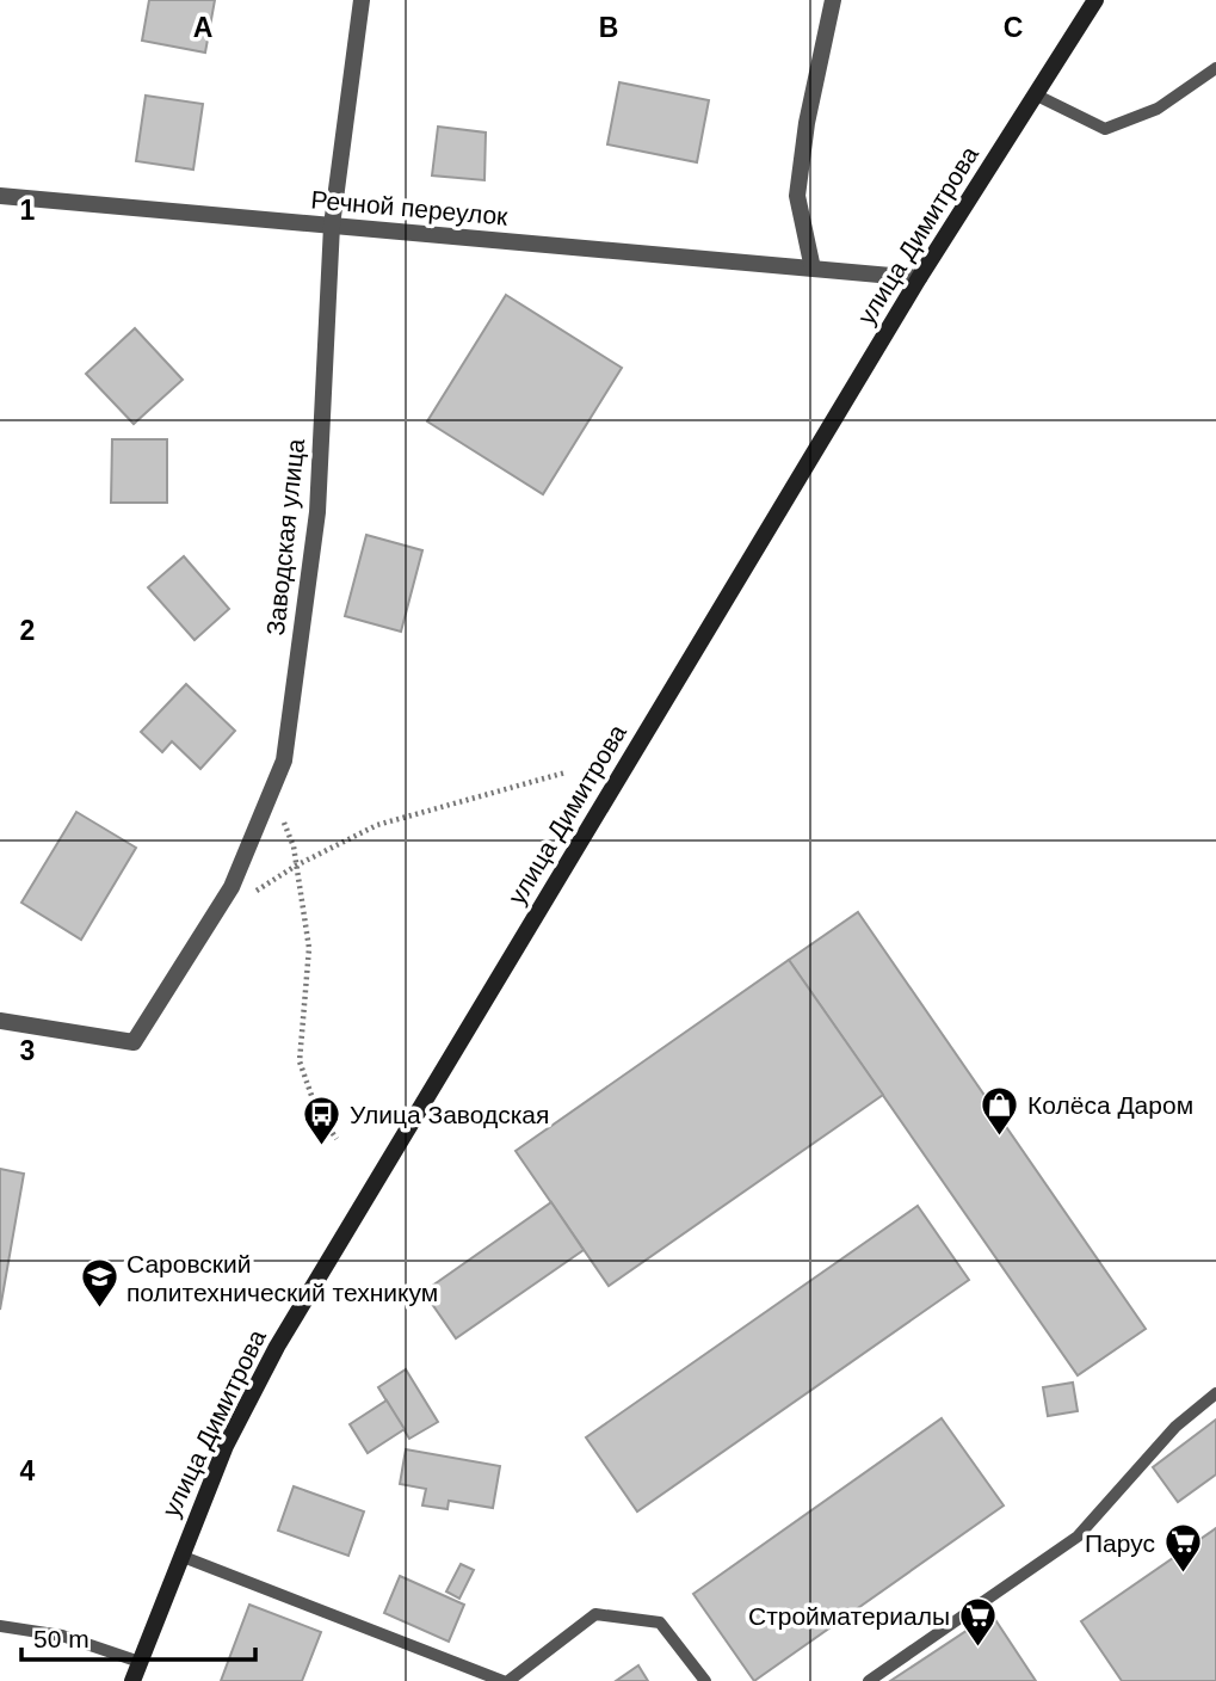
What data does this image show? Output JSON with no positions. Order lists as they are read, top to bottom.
{
  "streets": {
    "street": ["Речной переулок", "улица Димитрова", "Заводская улица"]
  },
  "crossings": [
    ["Речной переулок", "улица Димитрова"],
    ["Речной переулок", "Заводская улица"]
  ],
  "places": {
    "shop": ["Колёса Даром"],
    "bus stop": ["Улица Заводская"],
    "school or university": ["Саровский политехнический техникум"],
    "supermarket": ["Парус", "Стройматериалы"]
  },
  "scale_bar": "50 m",
  "grid": {
    "columns": ["A", "B", "C"],
    "rows": [
      "1",
      "2",
      "3",
      "4"
    ]
  }
}
